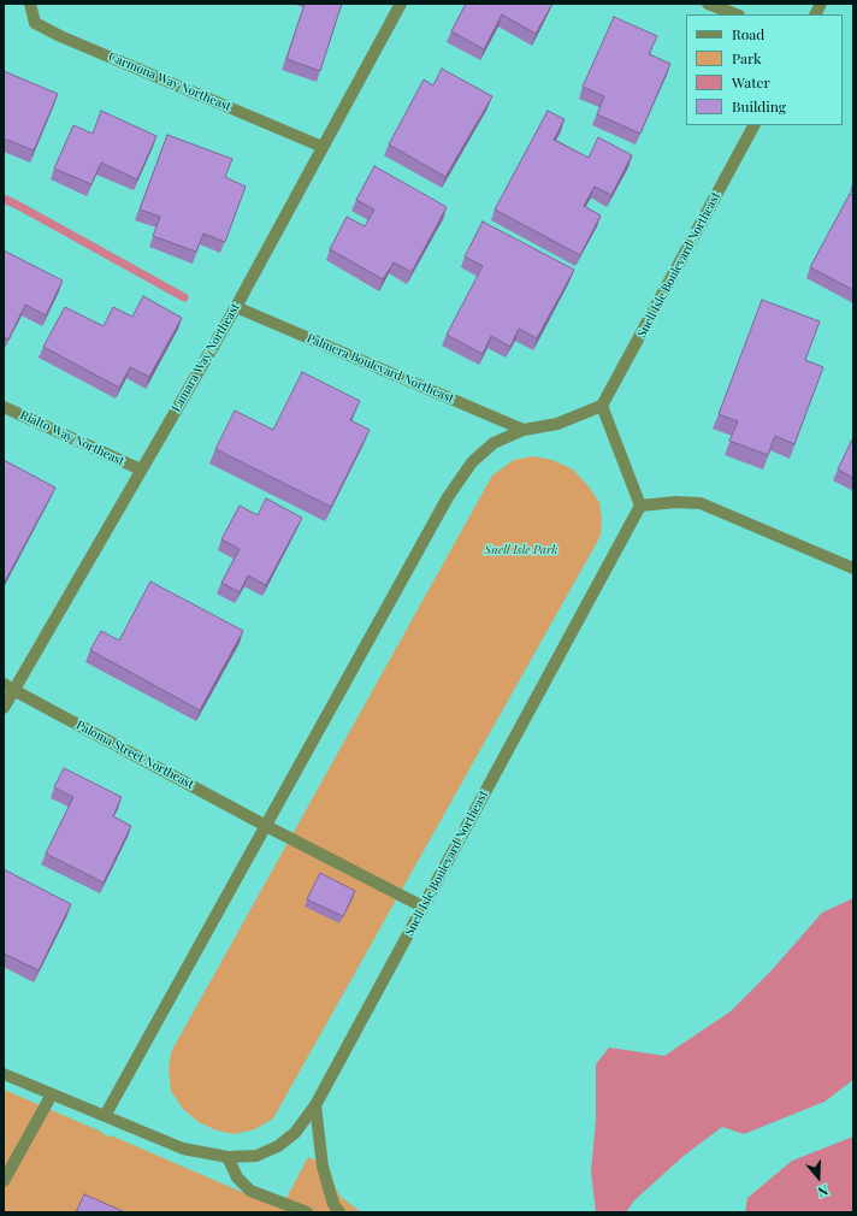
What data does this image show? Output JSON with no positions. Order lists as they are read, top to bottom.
{
  "streets": {
    "street": [
      "Carmona Way Northeast",
      "Snell Isle Boulevard Northeast",
      "Lamara Way Northeast",
      "Palmera Boulevard Northeast",
      "Rialto Way Northeast",
      "Paloma Street Northeast"
    ]
  },
  "crossings": [
    ["Carmona Way Northeast", "Lamara Way Northeast"],
    ["Snell Isle Boulevard Northeast", "Paloma Street Northeast"],
    ["Lamara Way Northeast", "Palmera Boulevard Northeast"],
    ["Lamara Way Northeast", "Rialto Way Northeast"],
    ["Lamara Way Northeast", "Paloma Street Northeast"]
  ],
  "parks": ["Snell Isle Park"],
  "legend": [
    "Road",
    "Park",
    "Water",
    "Building"
  ],
  "north": "bottom"
}
